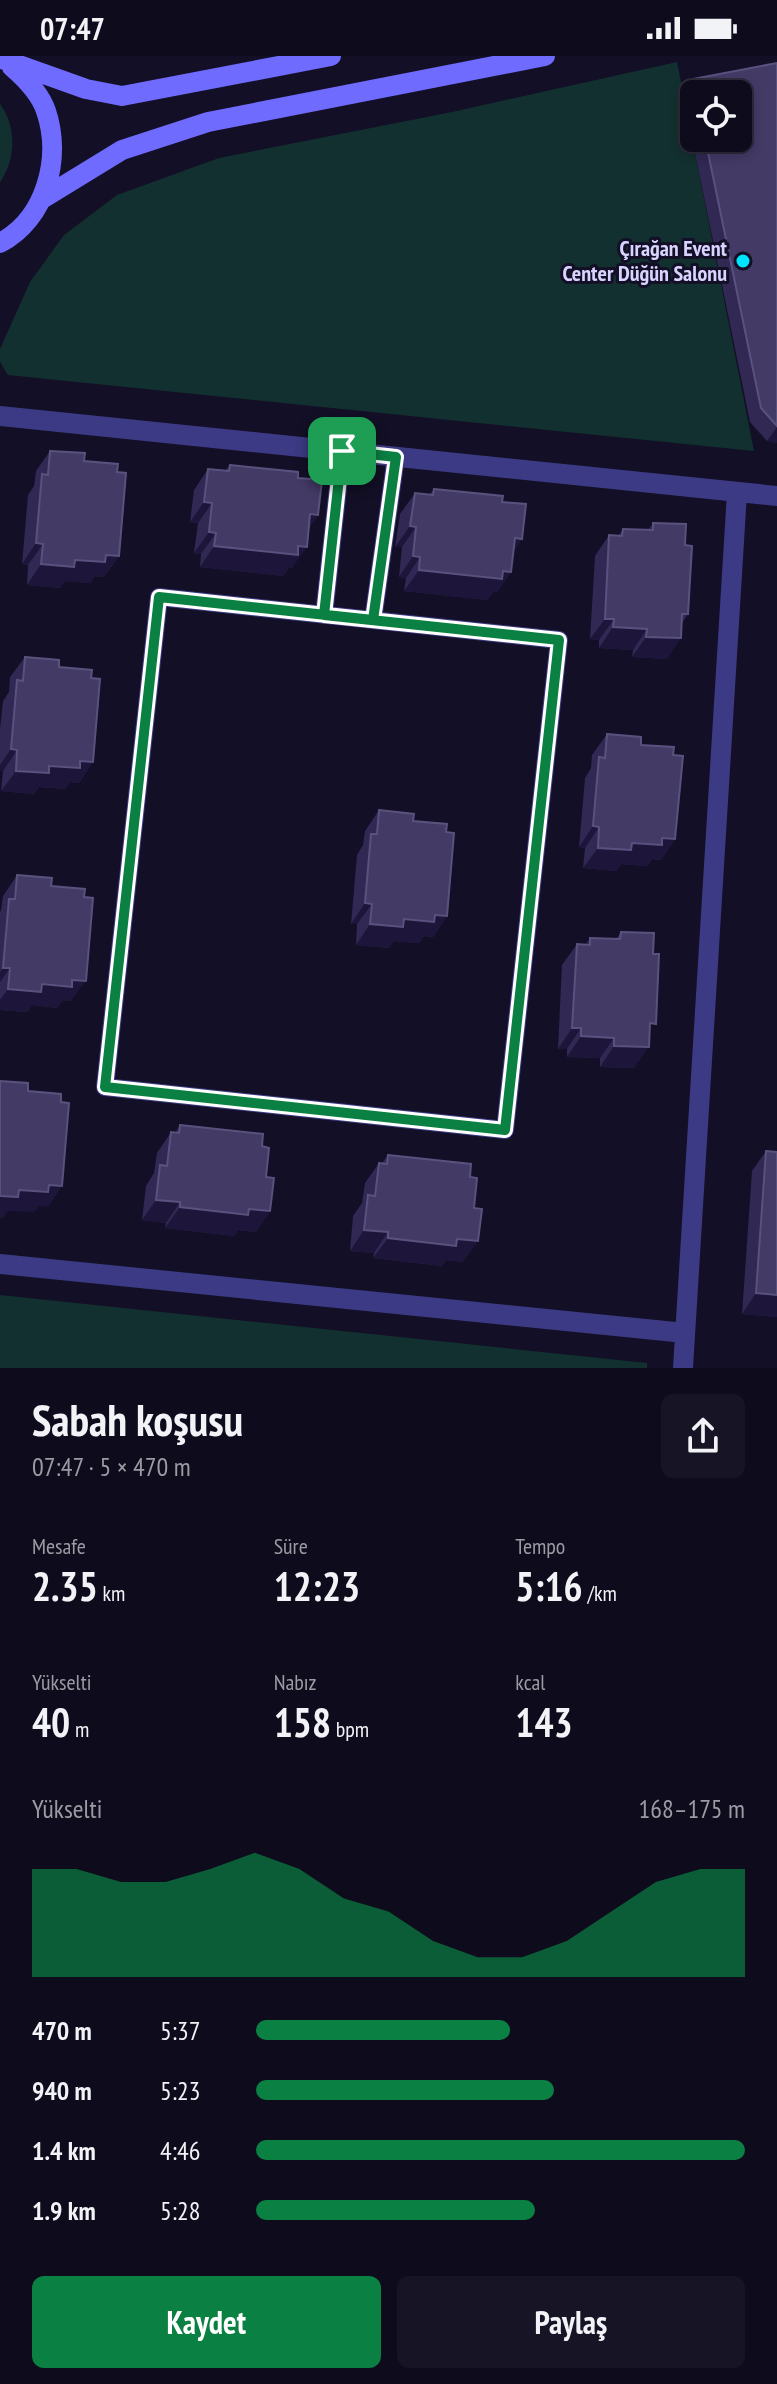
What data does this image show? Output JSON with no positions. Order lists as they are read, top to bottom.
{
  "places": ["Çırağan Event Center Düğün Salonu"],
  "page": {
    "status": "07:47",
    "heading": ["Sabah koşusu", "07:47 · 5 × 470 m"],
    "stats": [
      ["Mesafe", "2.35 km"],
      ["Süre", "12:23"],
      ["Tempo", "5:16 /km"],
      ["Yükselti", "40 m"],
      ["Nabız", "158 bpm"],
      ["kcal", "143"]
    ],
    "chart": ["Yükselti", "168–175 m"],
    "list": [
      {
        "name": "470 m",
        "note": "5:37"
      },
      {
        "name": "940 m",
        "note": "5:23"
      },
      {
        "name": "1.4 km",
        "note": "4:46"
      },
      {
        "name": "1.9 km",
        "note": "5:28"
      }
    ],
    "buttons": ["Kaydet", "Paylaş"]
  }
}
